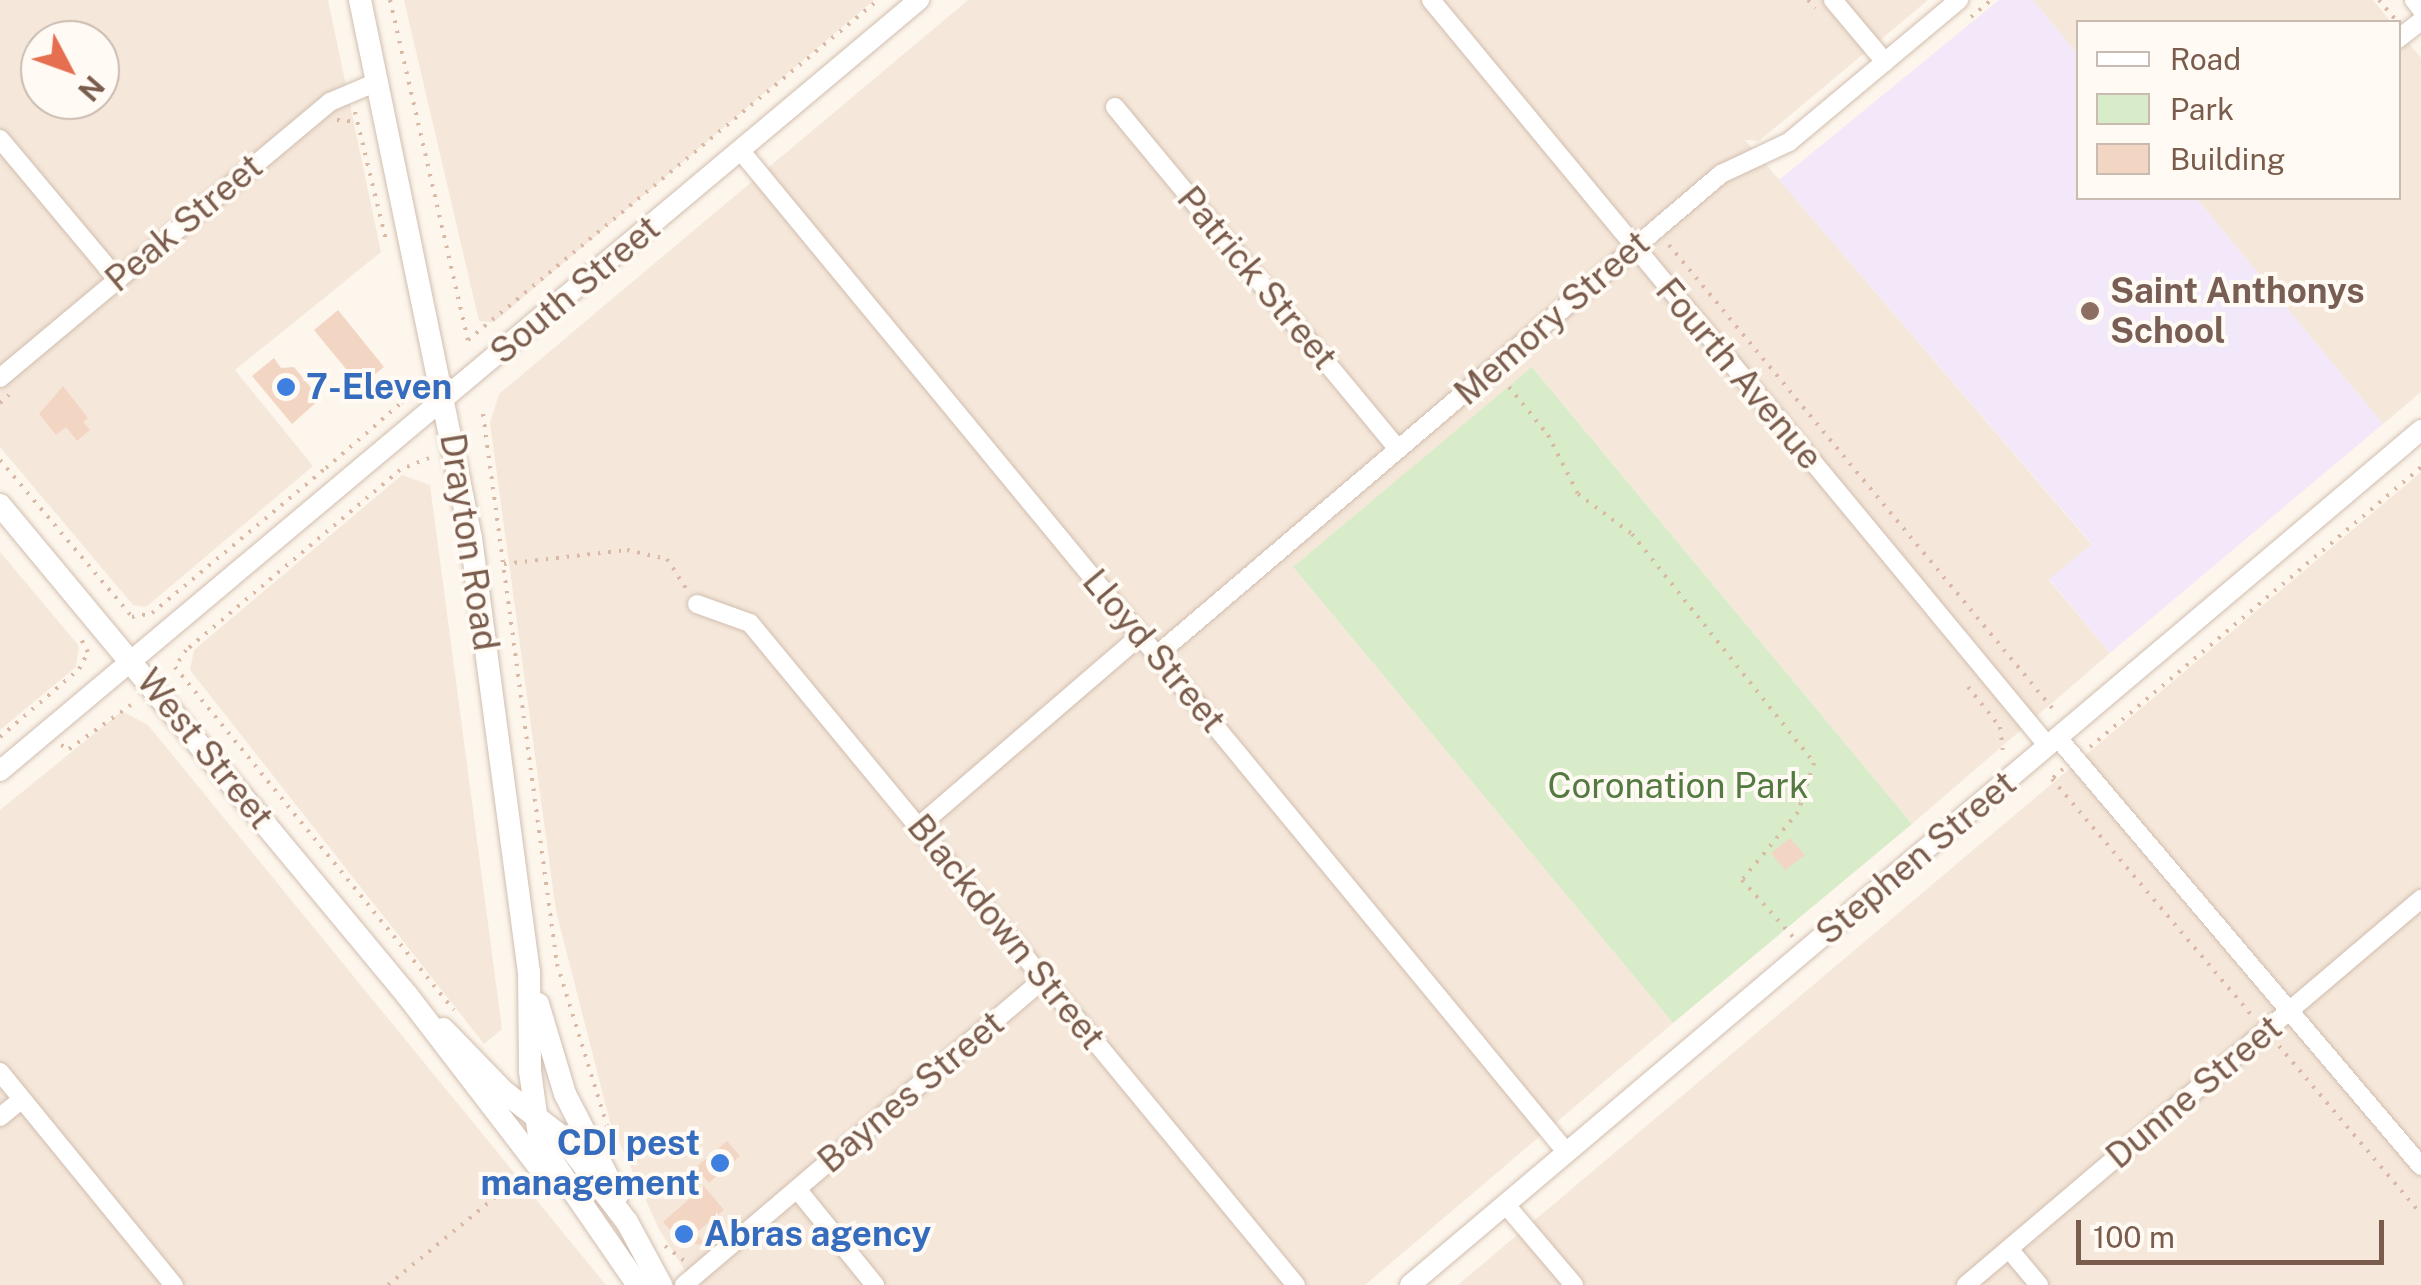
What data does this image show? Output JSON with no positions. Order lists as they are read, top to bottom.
{
  "streets": {
    "main road": ["Drayton Road", "West Street"],
    "street": [
      "Peak Street",
      "Patrick Street",
      "South Street",
      "Memory Street",
      "Fourth Avenue",
      "Lloyd Street",
      "Stephen Street",
      "Blackdown Street",
      "Baynes Street",
      "Dunne Street"
    ]
  },
  "crossings": [
    ["Peak Street", "Drayton Road"],
    ["Patrick Street", "Memory Street"],
    ["South Street", "Drayton Road"],
    ["South Street", "Lloyd Street"],
    ["South Street", "West Street"],
    ["Memory Street", "Fourth Avenue"],
    ["Memory Street", "Lloyd Street"],
    ["Fourth Avenue", "Stephen Street"],
    ["Fourth Avenue", "Dunne Street"],
    ["Lloyd Street", "Stephen Street"],
    ["Blackdown Street", "Baynes Street"]
  ],
  "parks": ["Coronation Park"],
  "places": [
    "Saint Anthonys School",
    "7-Eleven",
    "CDI pest management",
    "Abras agency"
  ],
  "legend": ["Road", "Park", "Building"],
  "scale_bar": "100 m",
  "north": "bottom right"
}
